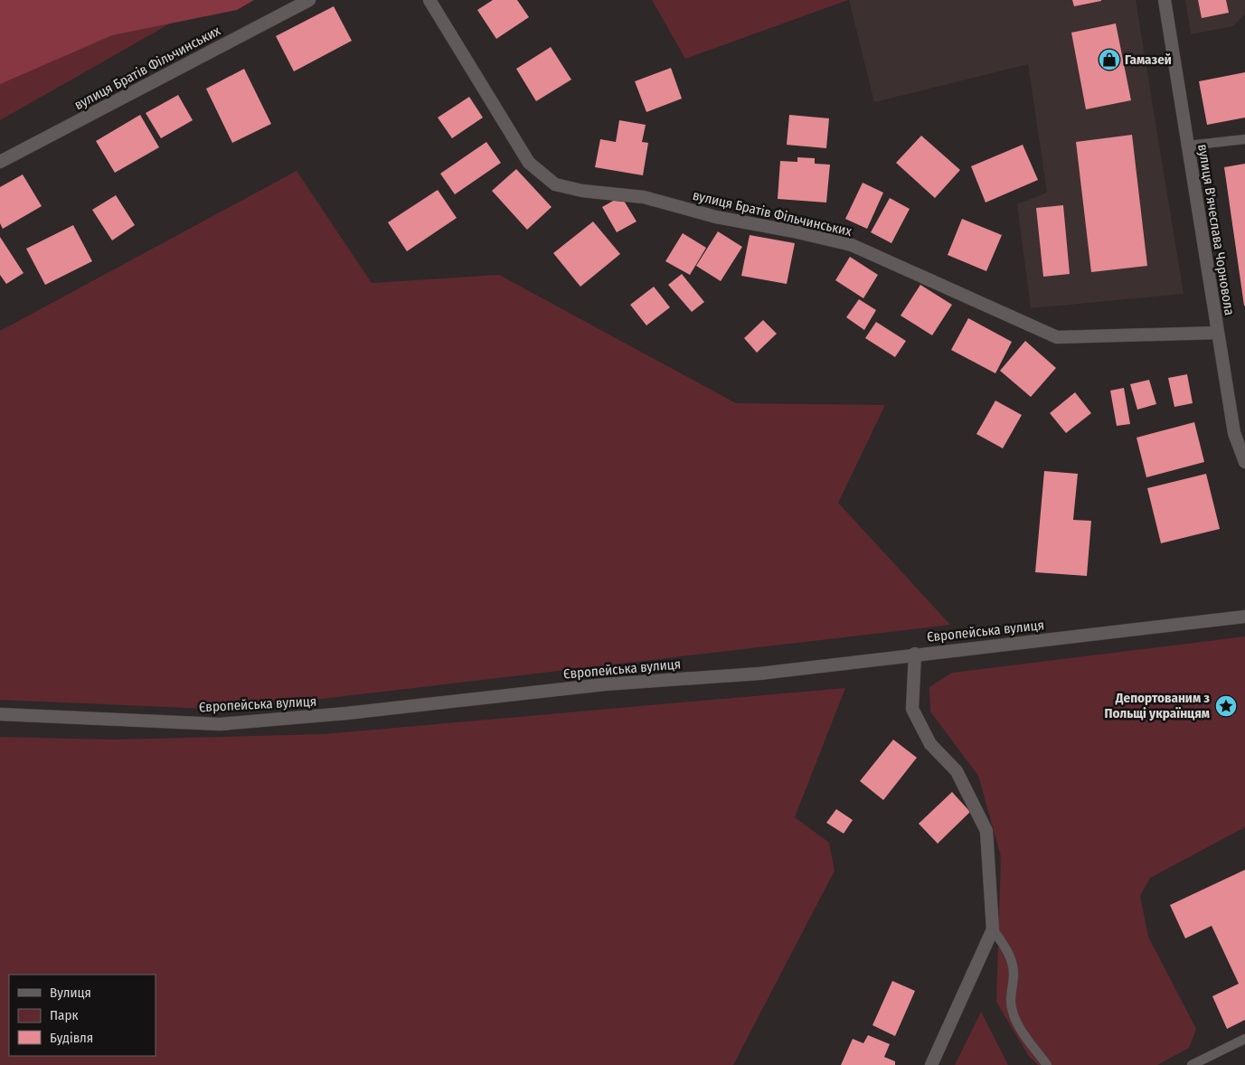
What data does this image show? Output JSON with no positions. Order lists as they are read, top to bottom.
{
  "streets": {
    "street": ["вулиця Братів Фільчинських", "вулиця В'ячеслава Чорновола", "Європейська вулиця"]
  },
  "crossings": [
    ["вулиця Братів Фільчинських", "вулиця В'ячеслава Чорновола"]
  ],
  "places": {
    "shop": ["Гамазей"],
    "place": ["Депортованим з Польщі українцям"]
  },
  "legend": ["Вулиця", "Парк", "Будівля"]
}
